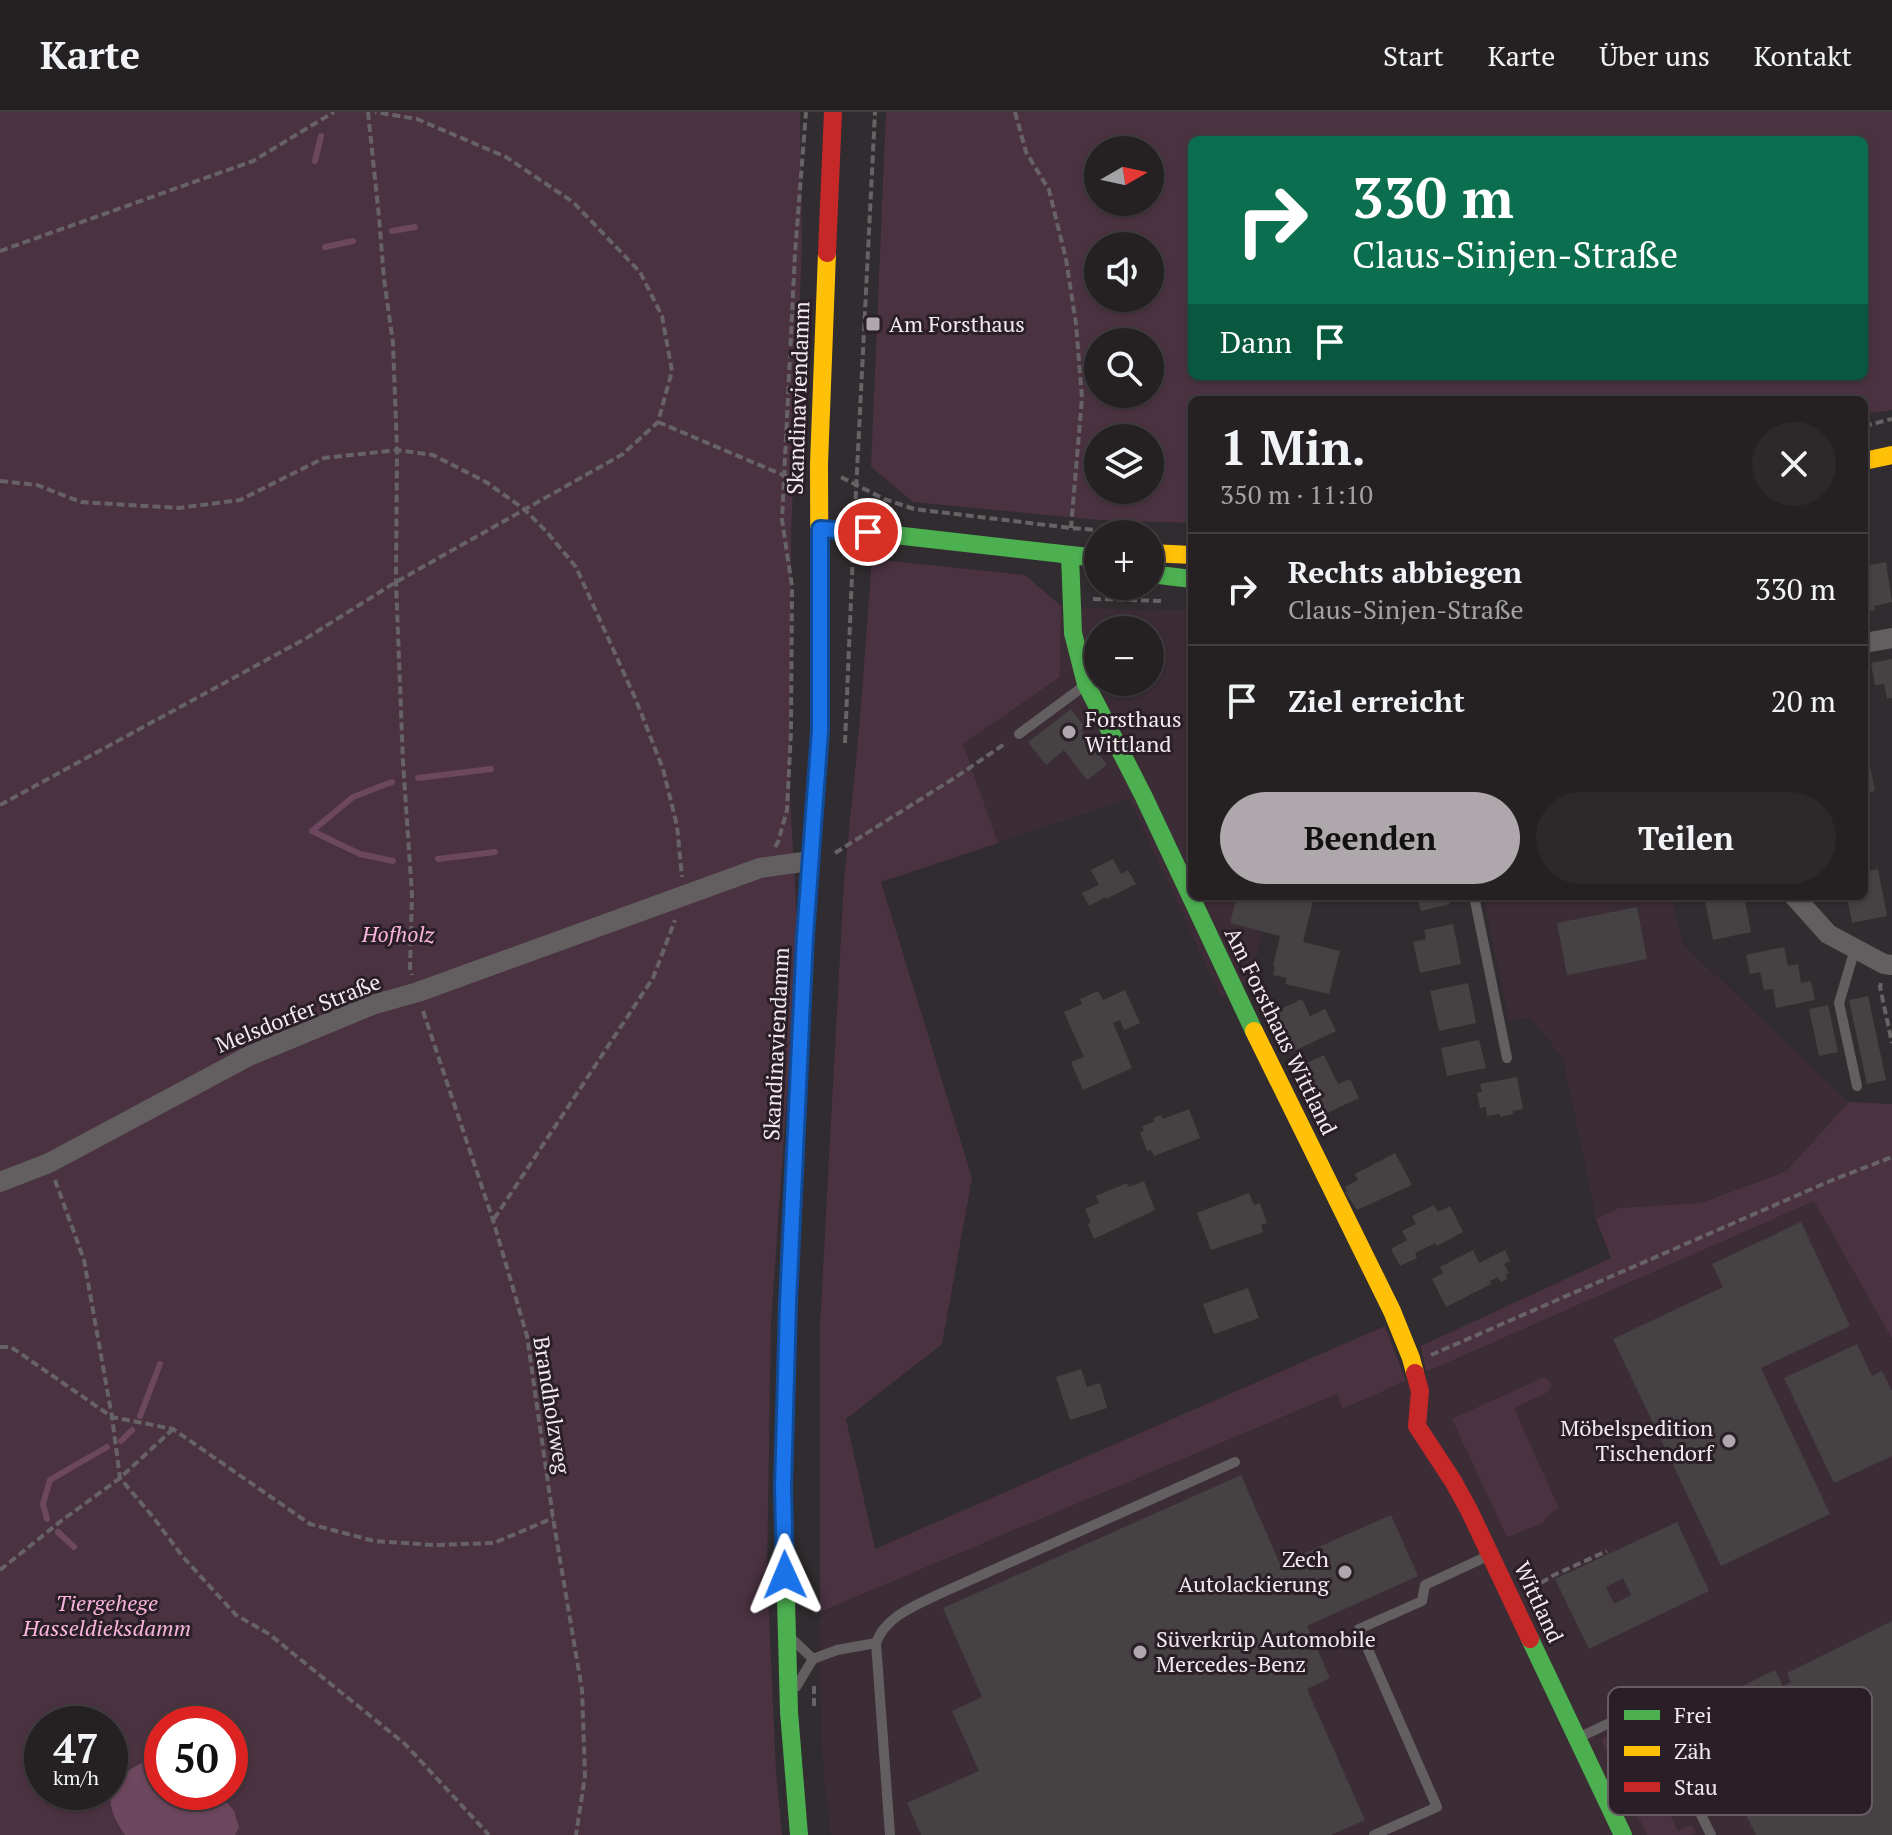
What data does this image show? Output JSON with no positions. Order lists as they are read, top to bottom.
{
  "streets": {
    "street": [
      "Skandinaviendamm",
      "Melsdorfer Straße",
      "Am Forsthaus Wittland",
      "Wittland"
    ],
    "path": ["Brandholzweg"]
  },
  "crossings": [
    ["Skandinaviendamm", "Melsdorfer Straße"],
    ["Melsdorfer Straße", "Brandholzweg"],
    ["Am Forsthaus Wittland", "Wittland"]
  ],
  "parks": ["Hofholz", "Tiergehege Hasseldieksdamm"],
  "places": {
    "transit": ["Am Forsthaus"],
    "other": [
      "Forsthaus Wittland",
      "Möbelspedition Tischendorf",
      "Zech Autolackierung",
      "Süverkrüp Automobile Mercedes-Benz"
    ]
  },
  "legend": ["Frei", "Zäh", "Stau"],
  "north": "right",
  "page": {
    "header": "Karte",
    "nav": [
      "Start",
      "Karte",
      "Über uns",
      "Kontakt"
    ],
    "map_buttons": ["+", "−"],
    "turn": ["330 m", "Claus-Sinjen-Straße"],
    "then": "Dann",
    "heading": ["1 Min.", "350 m · 11:10"],
    "list": [
      {
        "name": "Rechts abbiegen",
        "note": "Claus-Sinjen-Straße",
        "value": "330 m"
      },
      {
        "name": "Ziel erreicht",
        "value": "20 m"
      }
    ],
    "buttons": ["Beenden", "Teilen"],
    "speed": "47 km/h",
    "limit": "50"
  }
}
